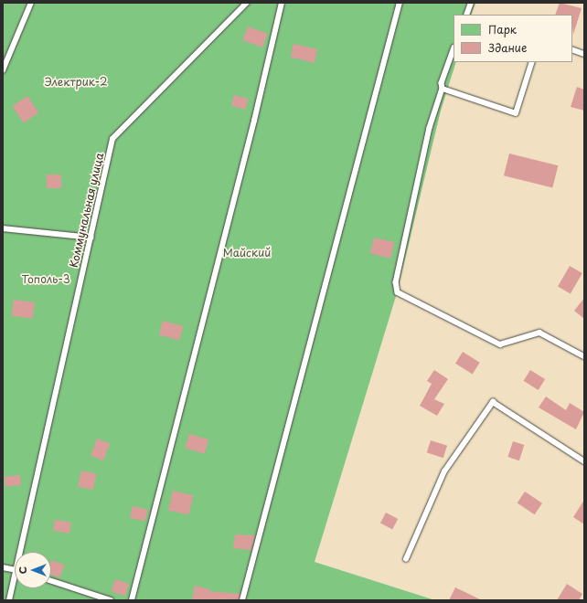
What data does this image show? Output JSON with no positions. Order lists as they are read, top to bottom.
{
  "streets": {
    "lane": ["Коммунальная улица"]
  },
  "parks": ["Электрик-2", "Майский", "Тополь-3"],
  "legend": ["Парк", "Здание"],
  "north": "left"
}
